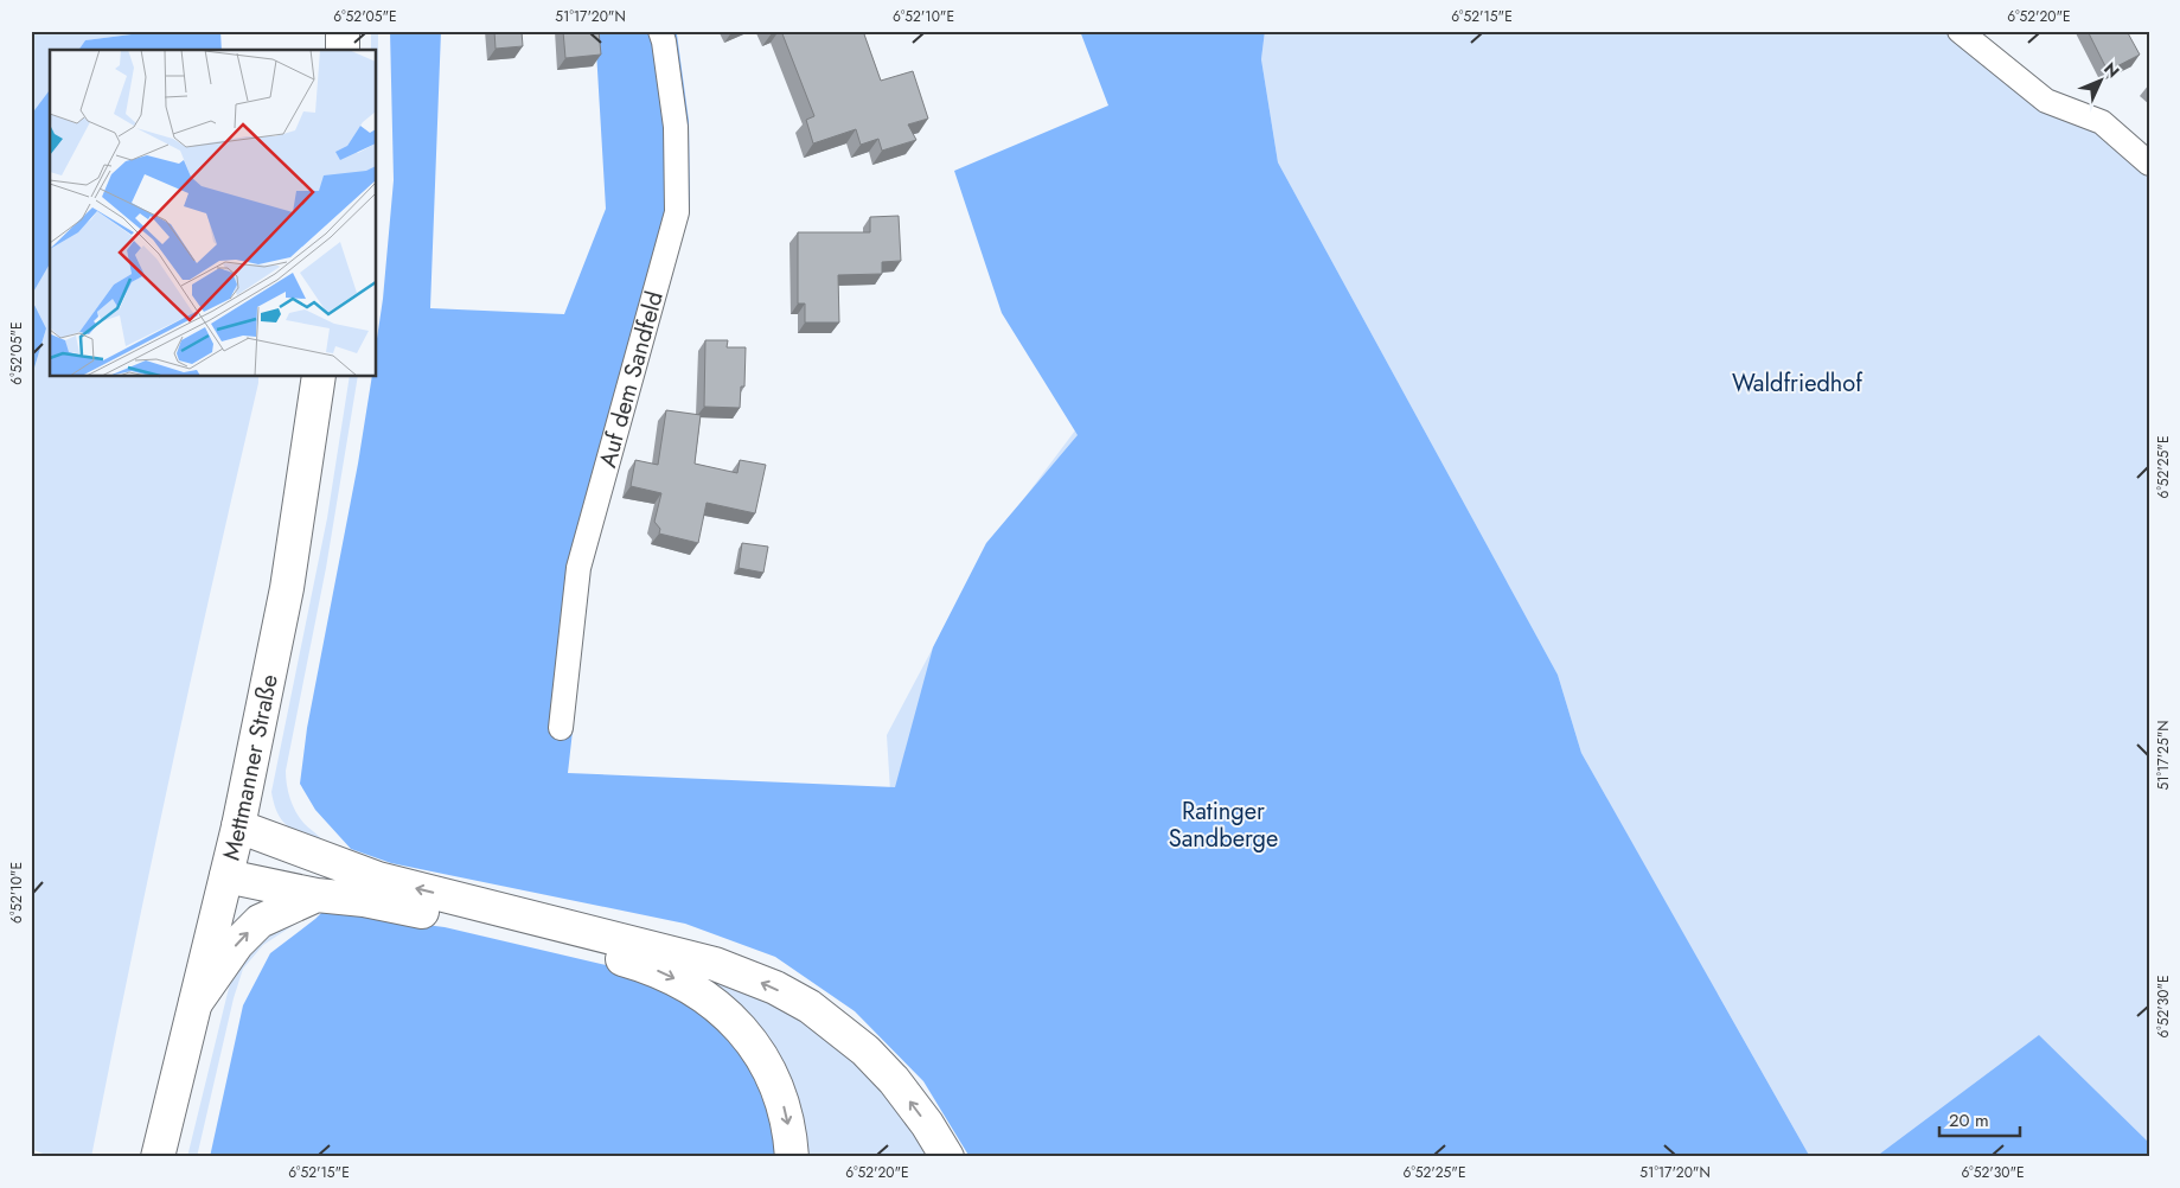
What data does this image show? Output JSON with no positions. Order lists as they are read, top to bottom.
{
  "streets": {
    "main road": ["Mettmanner Straße"],
    "street": ["Auf dem Sandfeld"]
  },
  "parks": ["Waldfriedhof", "Ratinger Sandberge"],
  "scale_bar": "20 m",
  "north": "top right",
  "coordinates": [
    "6°52'05\"E",
    "51°17'20\"N",
    "6°52'10\"E",
    "6°52'15\"E",
    "6°52'20\"E",
    "6°52'25\"E",
    "51°17'25\"N",
    "6°52'30\"E"
  ]
}
